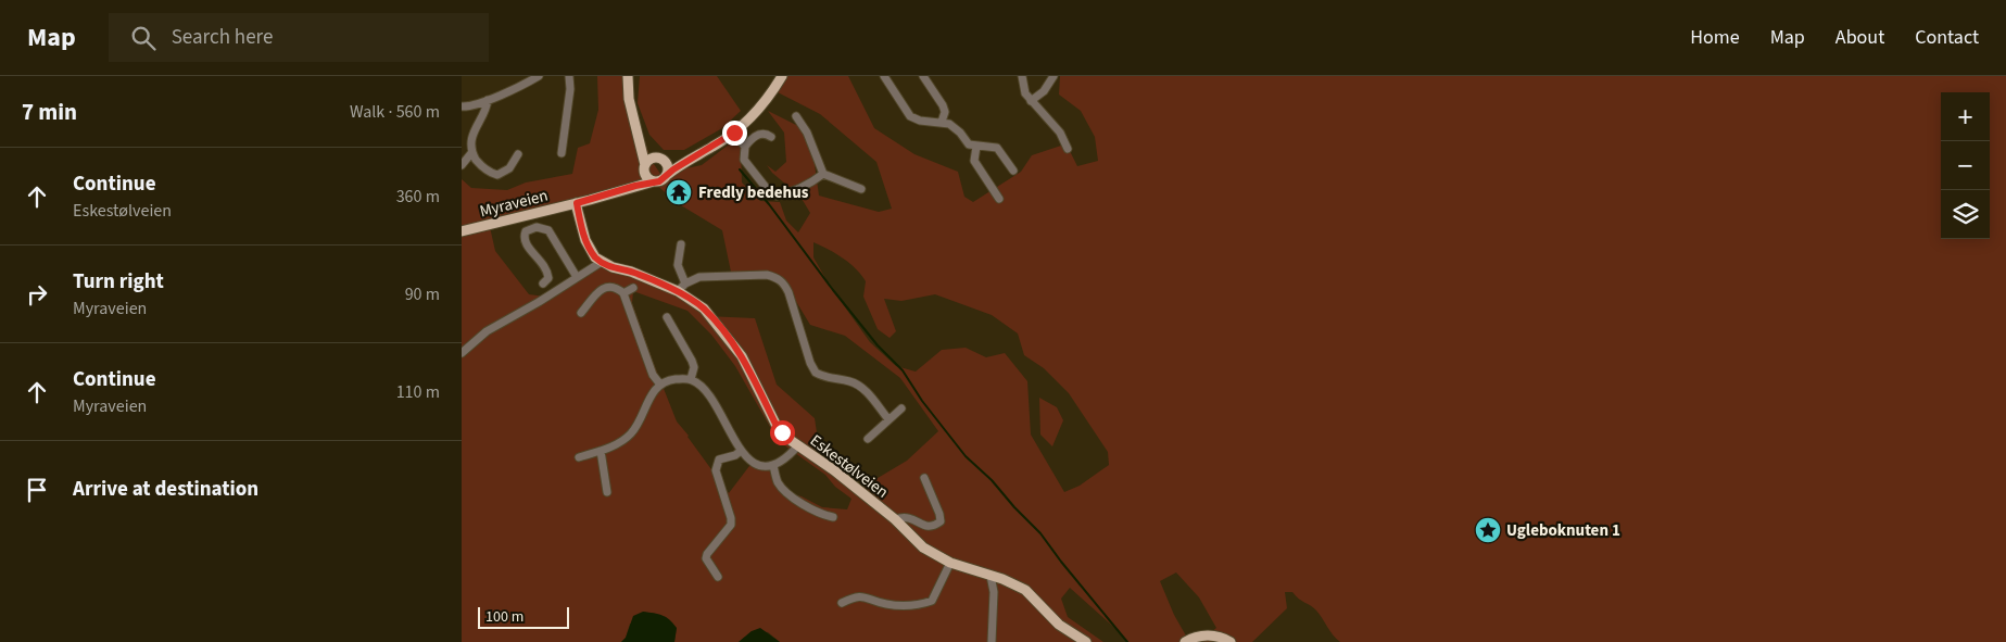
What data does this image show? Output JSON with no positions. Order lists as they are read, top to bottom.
{
  "streets": {
    "main road": ["Myraveien", "Eskestølveien"]
  },
  "places": {
    "temple": ["Fredly bedehus"],
    "place": ["Ugleboknuten 1"]
  },
  "scale_bar": "100 m",
  "page": {
    "header": "Map",
    "search": "Search here",
    "nav": [
      "Home",
      "Map",
      "About",
      "Contact"
    ],
    "heading": ["7 min", "Walk · 560 m"],
    "map_buttons": ["+", "−"],
    "list": [
      ["Continue", "Eskestølveien", "360 m"],
      ["Turn right", "Myraveien", "90 m"],
      ["Continue", "Myraveien", "110 m"],
      "Arrive at destination"
    ],
    "scale": "100 m"
  }
}
